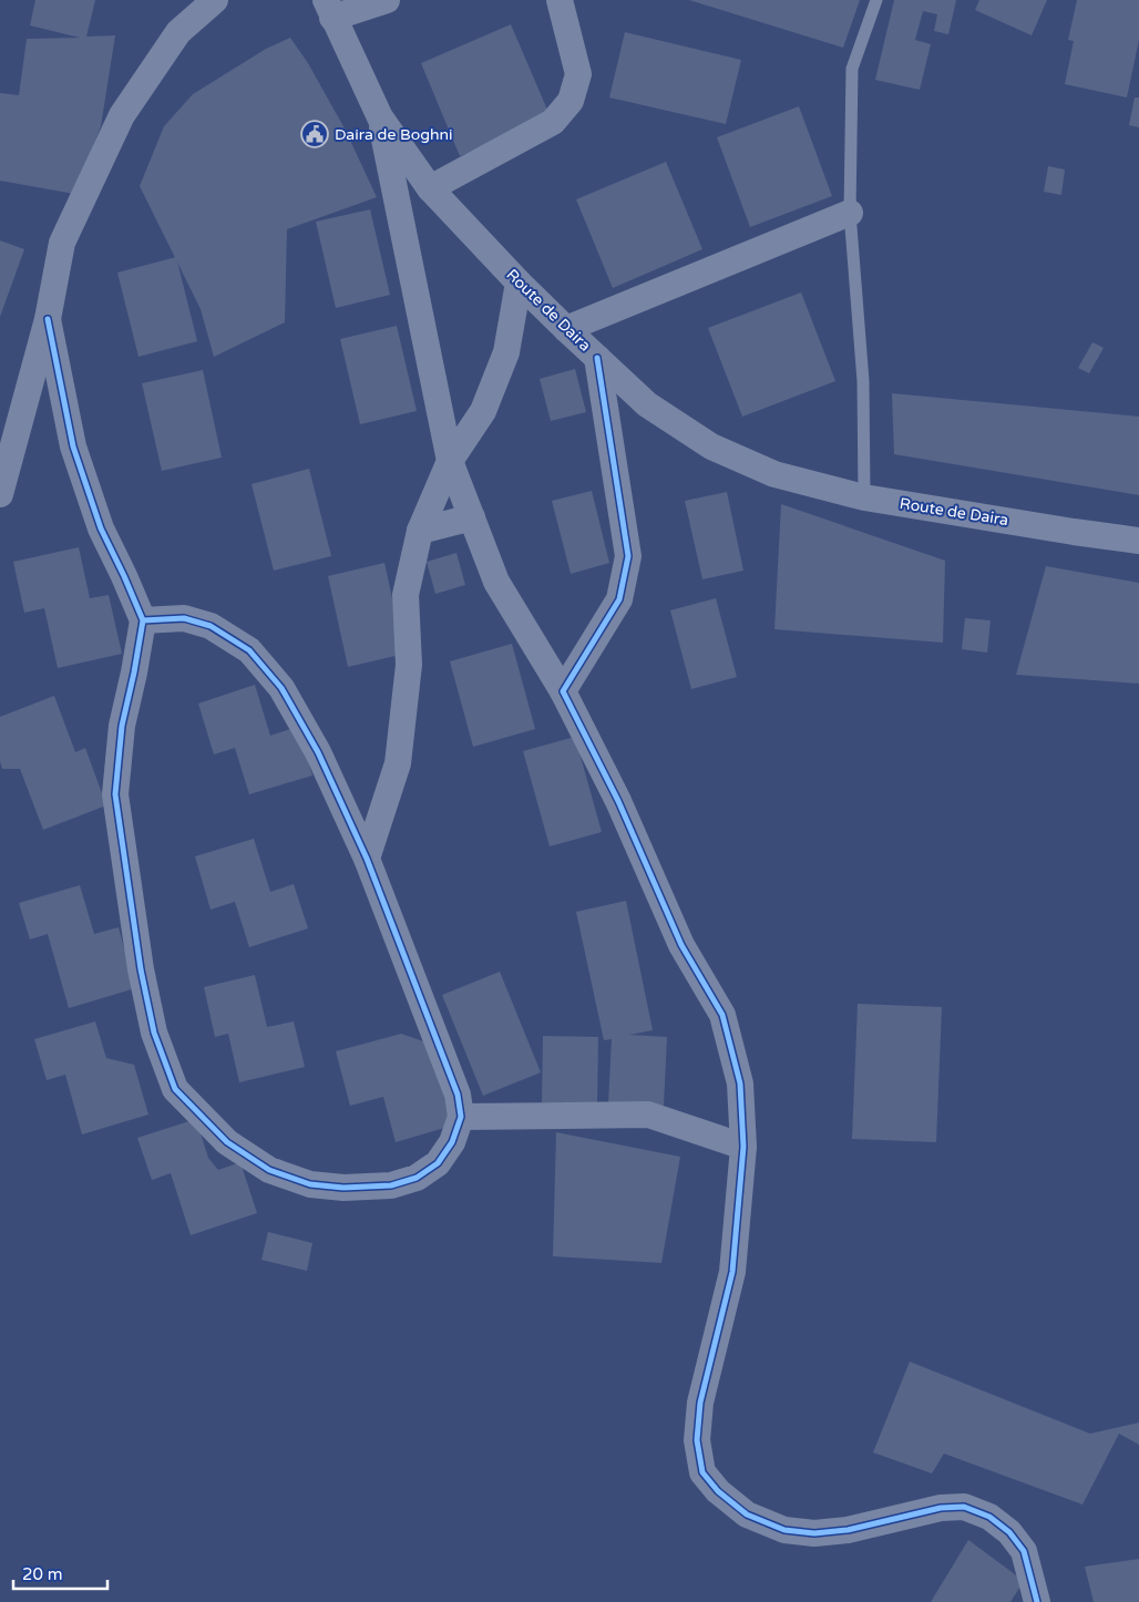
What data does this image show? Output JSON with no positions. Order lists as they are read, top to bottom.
{
  "streets": {
    "street": ["Route de Daira"]
  },
  "places": {
    "public building": ["Daira de Boghni"]
  },
  "scale_bar": "20 m"
}
